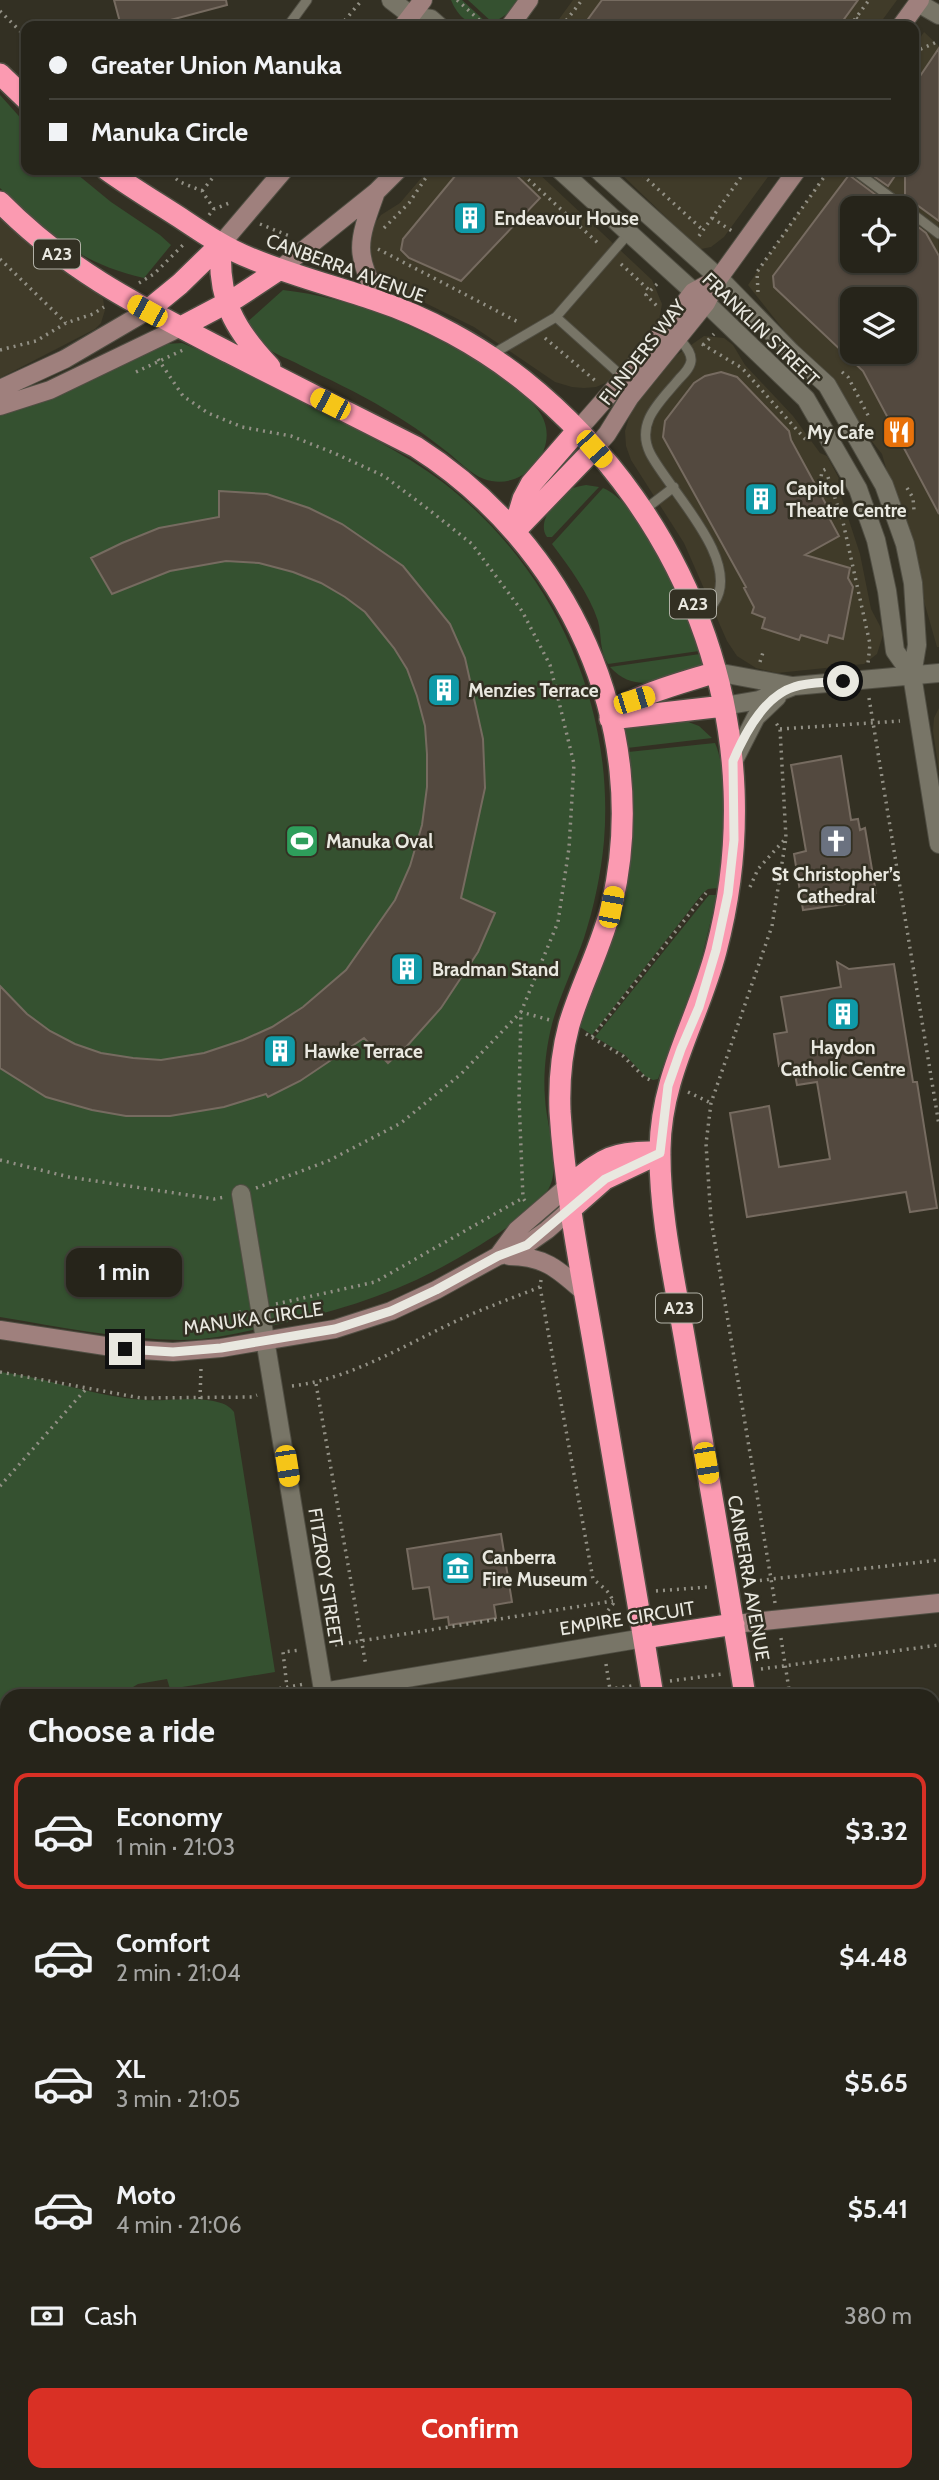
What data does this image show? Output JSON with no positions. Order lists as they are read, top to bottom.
{
  "streets": {
    "highway": ["A23", "CANBERRA AVENUE", "EMPIRE CIRCUIT"],
    "street": [
      "FRANKLIN STREET",
      "FLINDERS WAY",
      "MANUKA CIRCLE",
      "FITZROY STREET"
    ]
  },
  "crossings": [
    ["A23", "MANUKA CIRCLE"],
    ["A23", "EMPIRE CIRCUIT"],
    ["CANBERRA AVENUE", "FLINDERS WAY"],
    ["CANBERRA AVENUE", "EMPIRE CIRCUIT"],
    ["FRANKLIN STREET", "FLINDERS WAY"],
    ["MANUKA CIRCLE", "FITZROY STREET"]
  ],
  "places": {
    "building": [
      "Endeavour House",
      "Capitol Theatre Centre",
      "Menzies Terrace",
      "Bradman Stand",
      "Haydon Catholic Centre",
      "Hawke Terrace"
    ],
    "restaurant": ["My Cafe"],
    "sports": ["Manuka Oval"],
    "church": ["St Christopher’s Cathedral"],
    "museum": ["Canberra Fire Museum"]
  },
  "page": {
    "banner": ["Greater Union Manuka", "Manuka Circle"],
    "bubble": "1 min",
    "heading": "Choose a ride",
    "list": [
      {
        "name": "Economy",
        "note": "1 min · 21:03",
        "value": "$3.32"
      },
      {
        "name": "Comfort",
        "note": "2 min · 21:04",
        "value": "$4.48"
      },
      {
        "name": "XL",
        "note": "3 min · 21:05",
        "value": "$5.65"
      },
      {
        "name": "Moto",
        "note": "4 min · 21:06",
        "value": "$5.41"
      }
    ],
    "pay": ["Cash", "380 m"],
    "buttons": "Confirm"
  }
}
